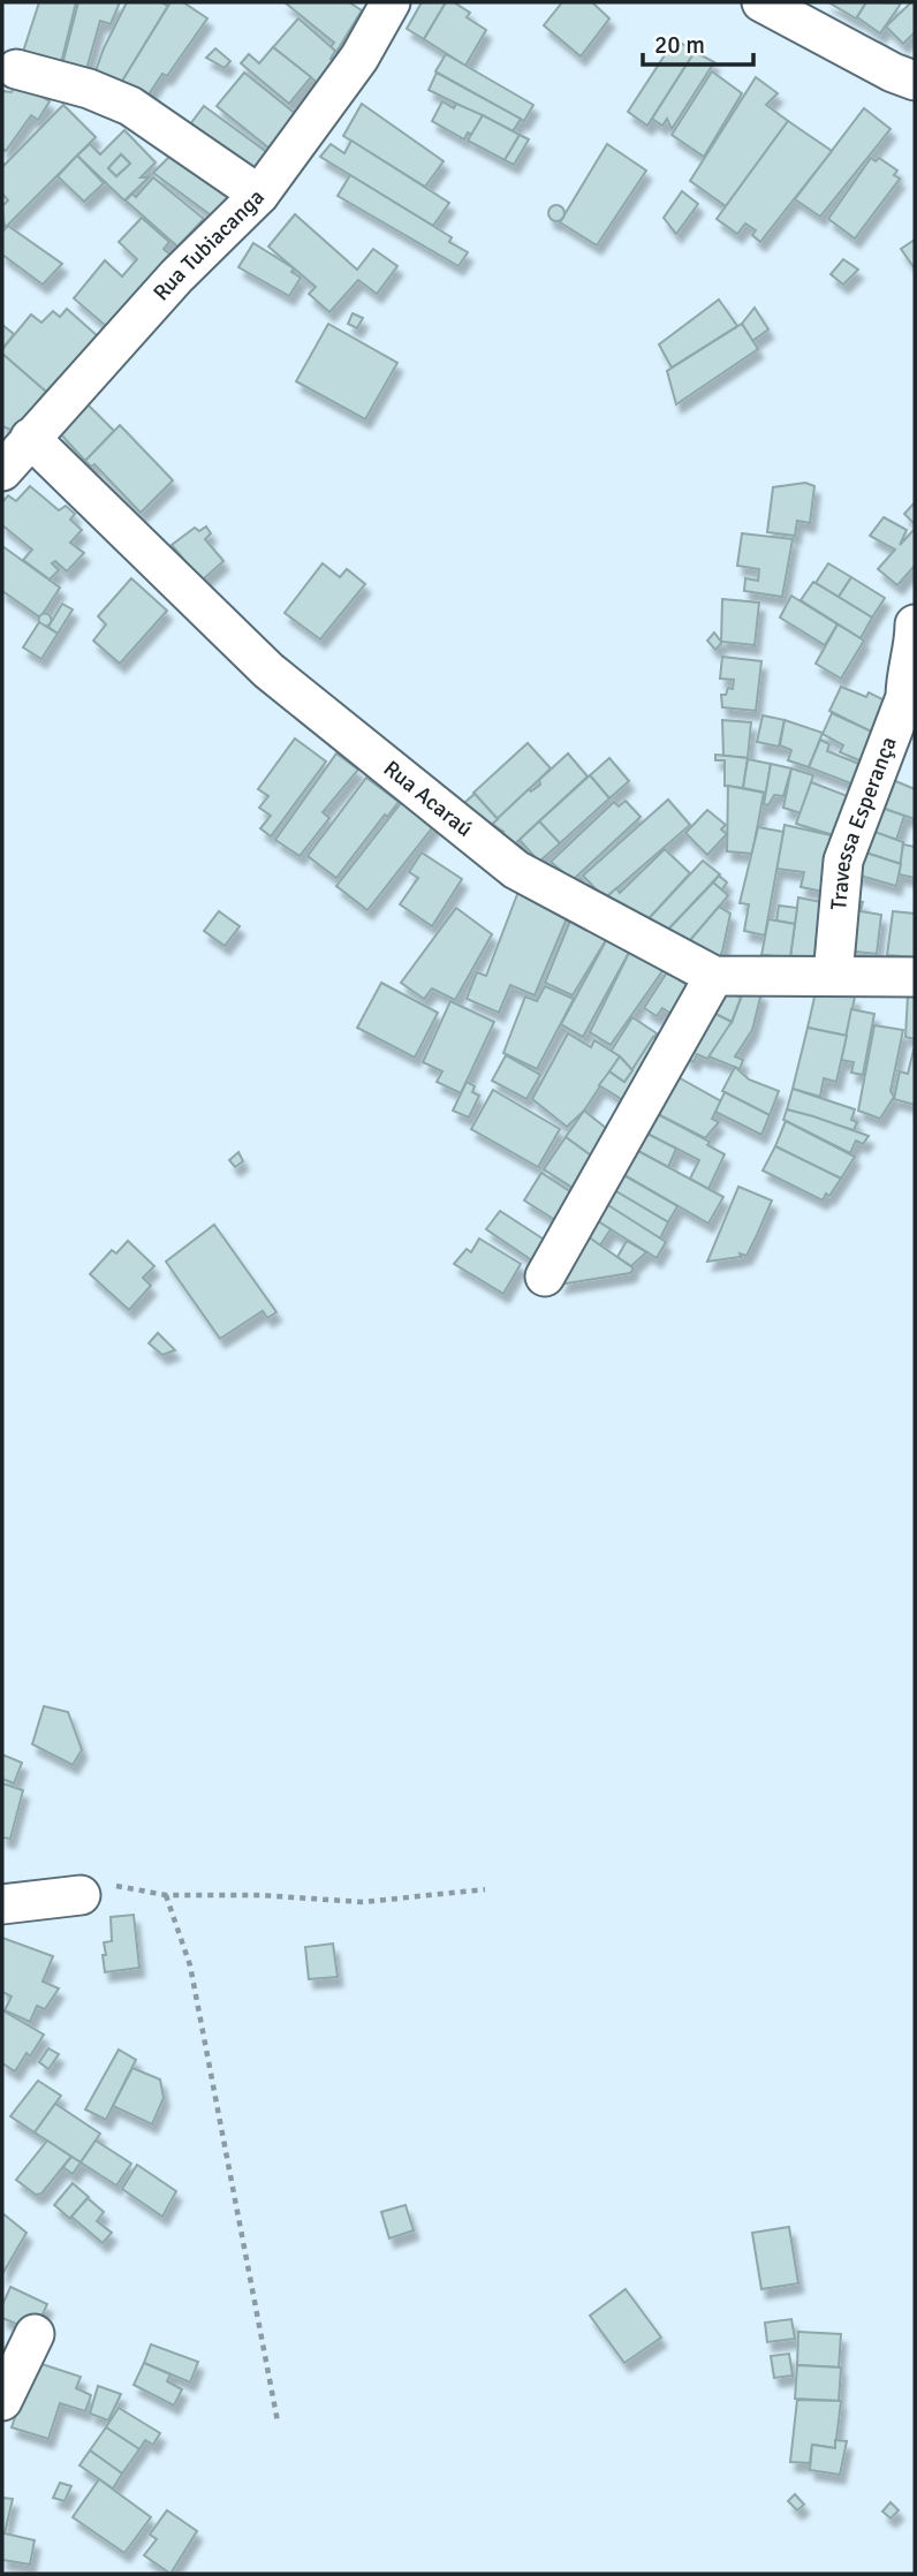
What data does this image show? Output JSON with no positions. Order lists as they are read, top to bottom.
{
  "streets": {
    "street": ["Rua Tubiacanga", "Rua Acaraú", "Travessa Esperança"]
  },
  "crossings": [
    ["Rua Tubiacanga", "Rua Acaraú"],
    ["Rua Acaraú", "Travessa Esperança"]
  ],
  "scale_bar": "20 m"
}
